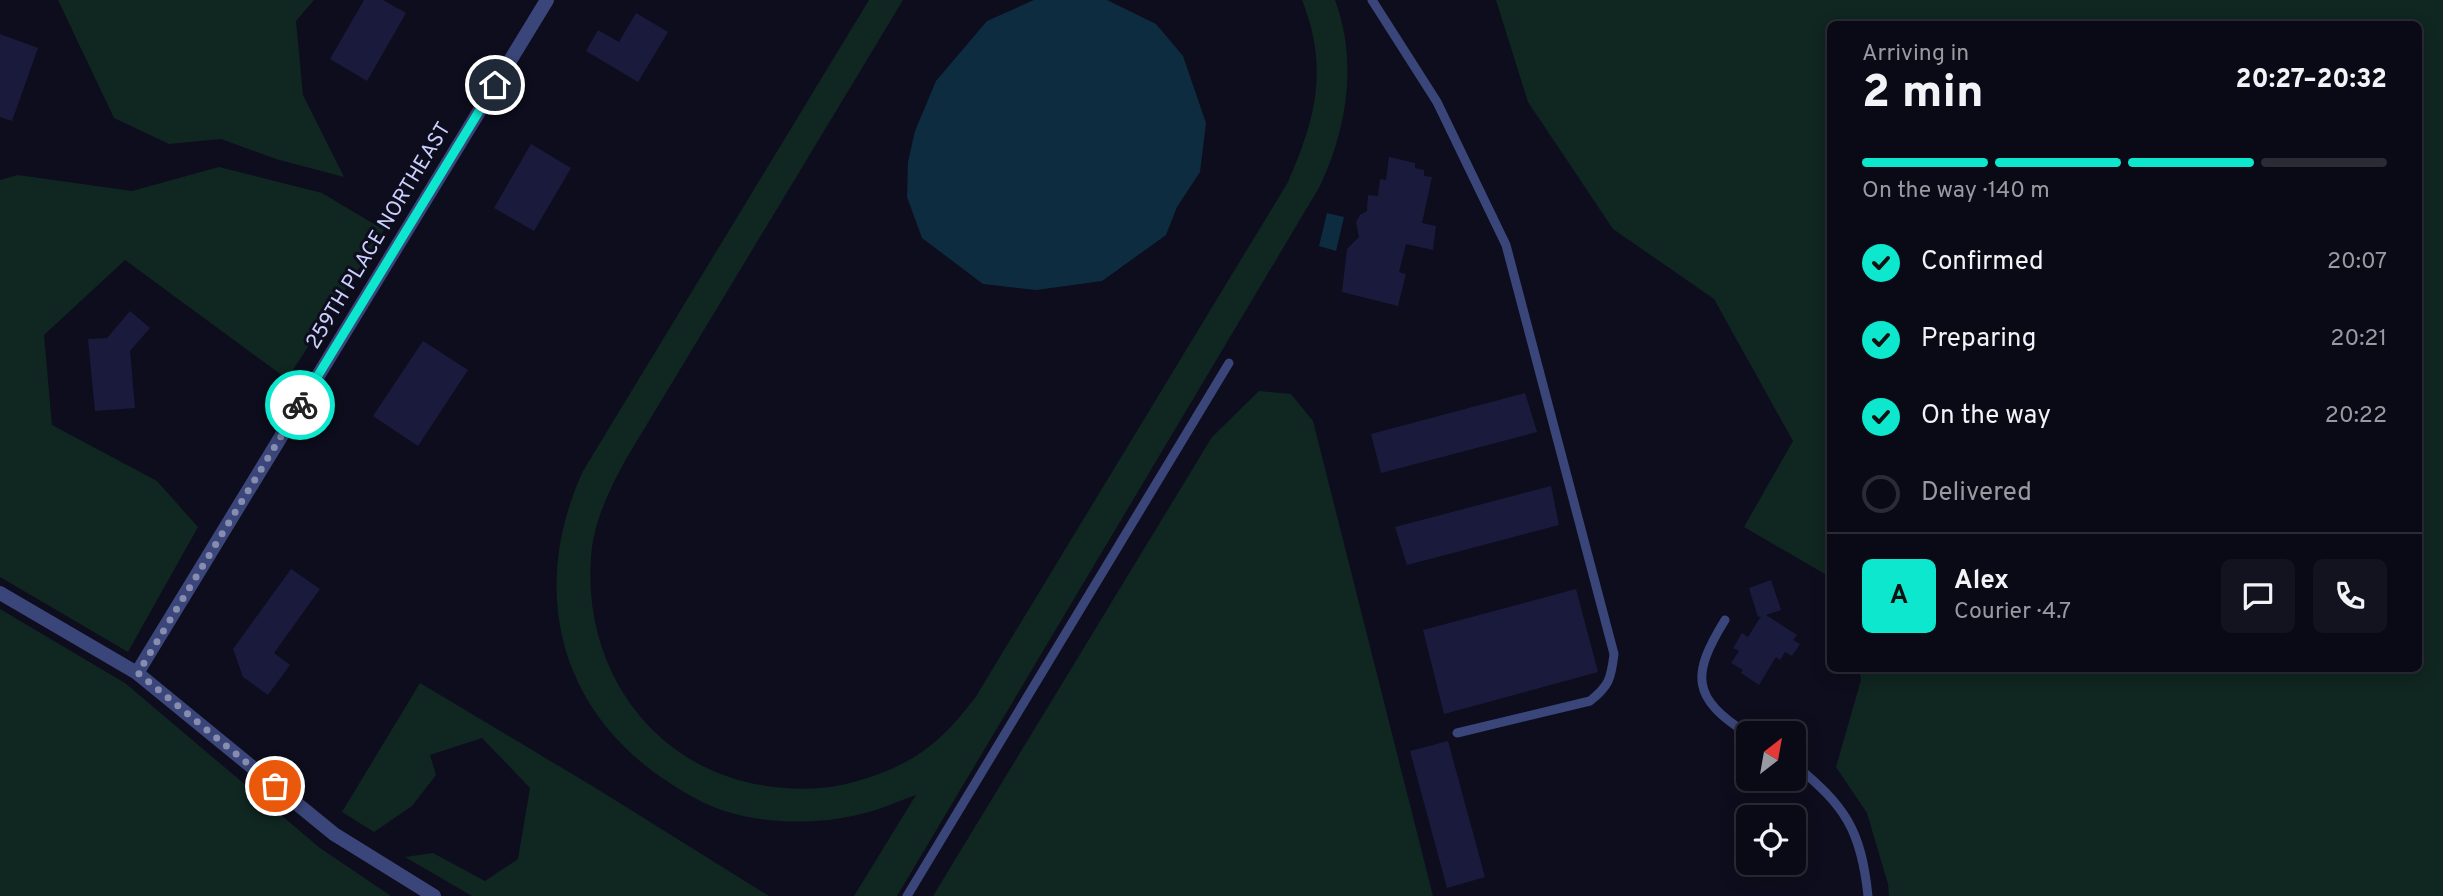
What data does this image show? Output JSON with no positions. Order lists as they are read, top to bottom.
{
  "streets": {
    "street": ["259TH PLACE NORTHEAST"]
  },
  "north": "top right",
  "page": {
    "heading": ["2 min", "Arriving in", "20:27–20:32"],
    "panel": ["Alex", "Courier · 4.7"],
    "bar": "On the way · 140 m",
    "list": [
      ["Confirmed", "20:07"],
      ["Preparing", "20:21"],
      ["On the way", "20:22"],
      "Delivered"
    ],
    "round": "A"
  }
}
